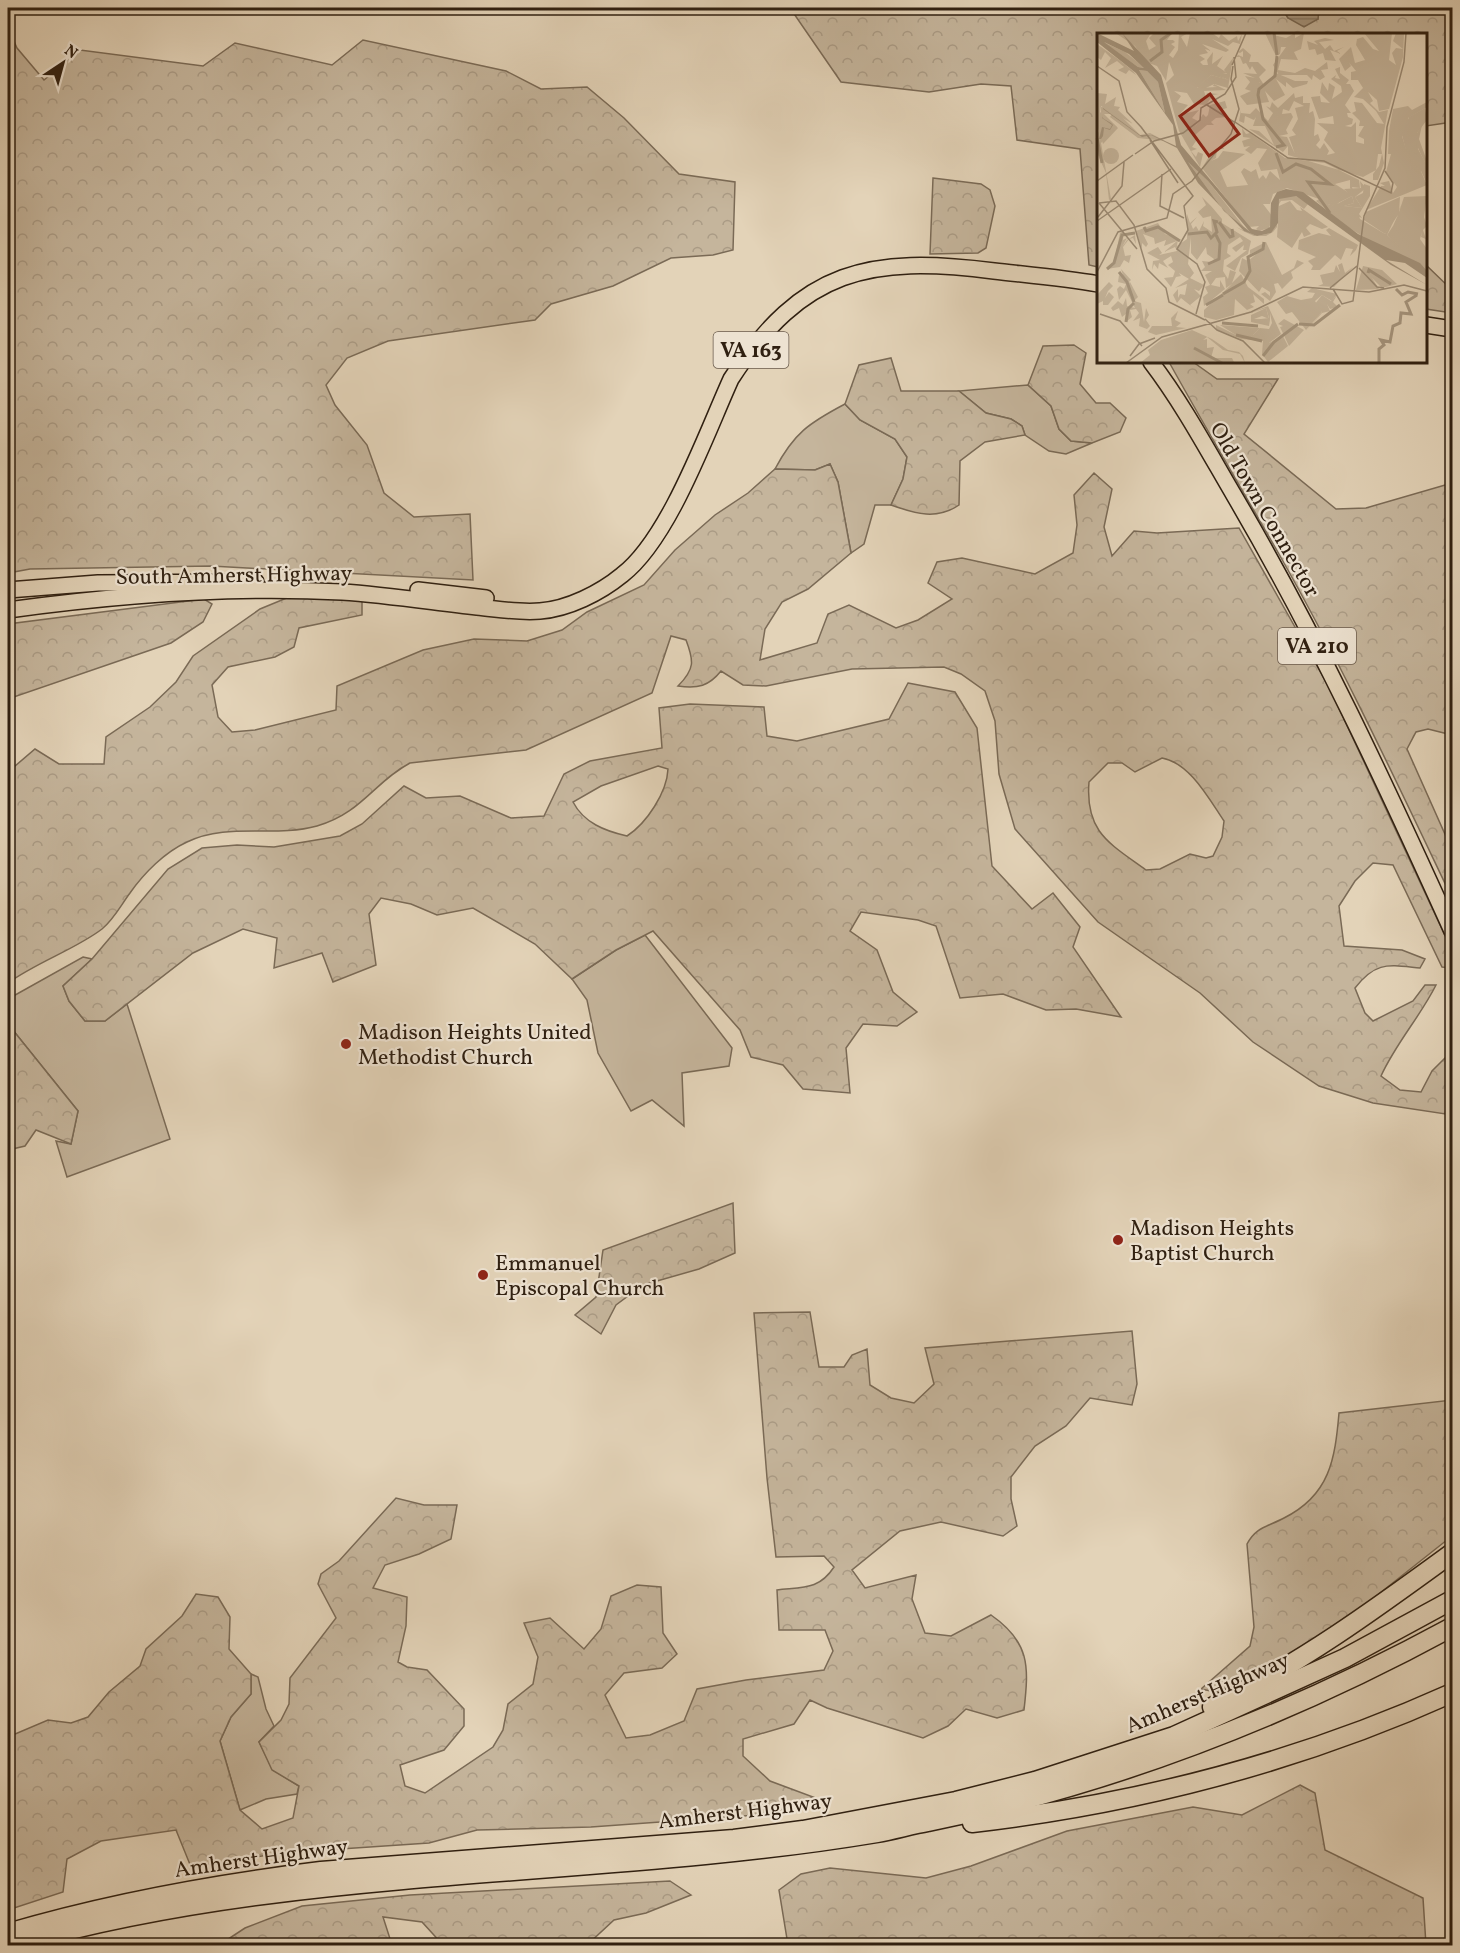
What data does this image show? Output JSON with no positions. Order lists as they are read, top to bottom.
{
  "streets": {
    "highway": ["Amherst Highway"],
    "main road": [
      "VA 163",
      "Old Town Connector",
      "South Amherst Highway",
      "VA 210"
    ]
  },
  "places": ["Madison Heights United Methodist Church", "Madison Heights Baptist Church", "Emmanuel Episcopal Church"],
  "north": "top right"
}
